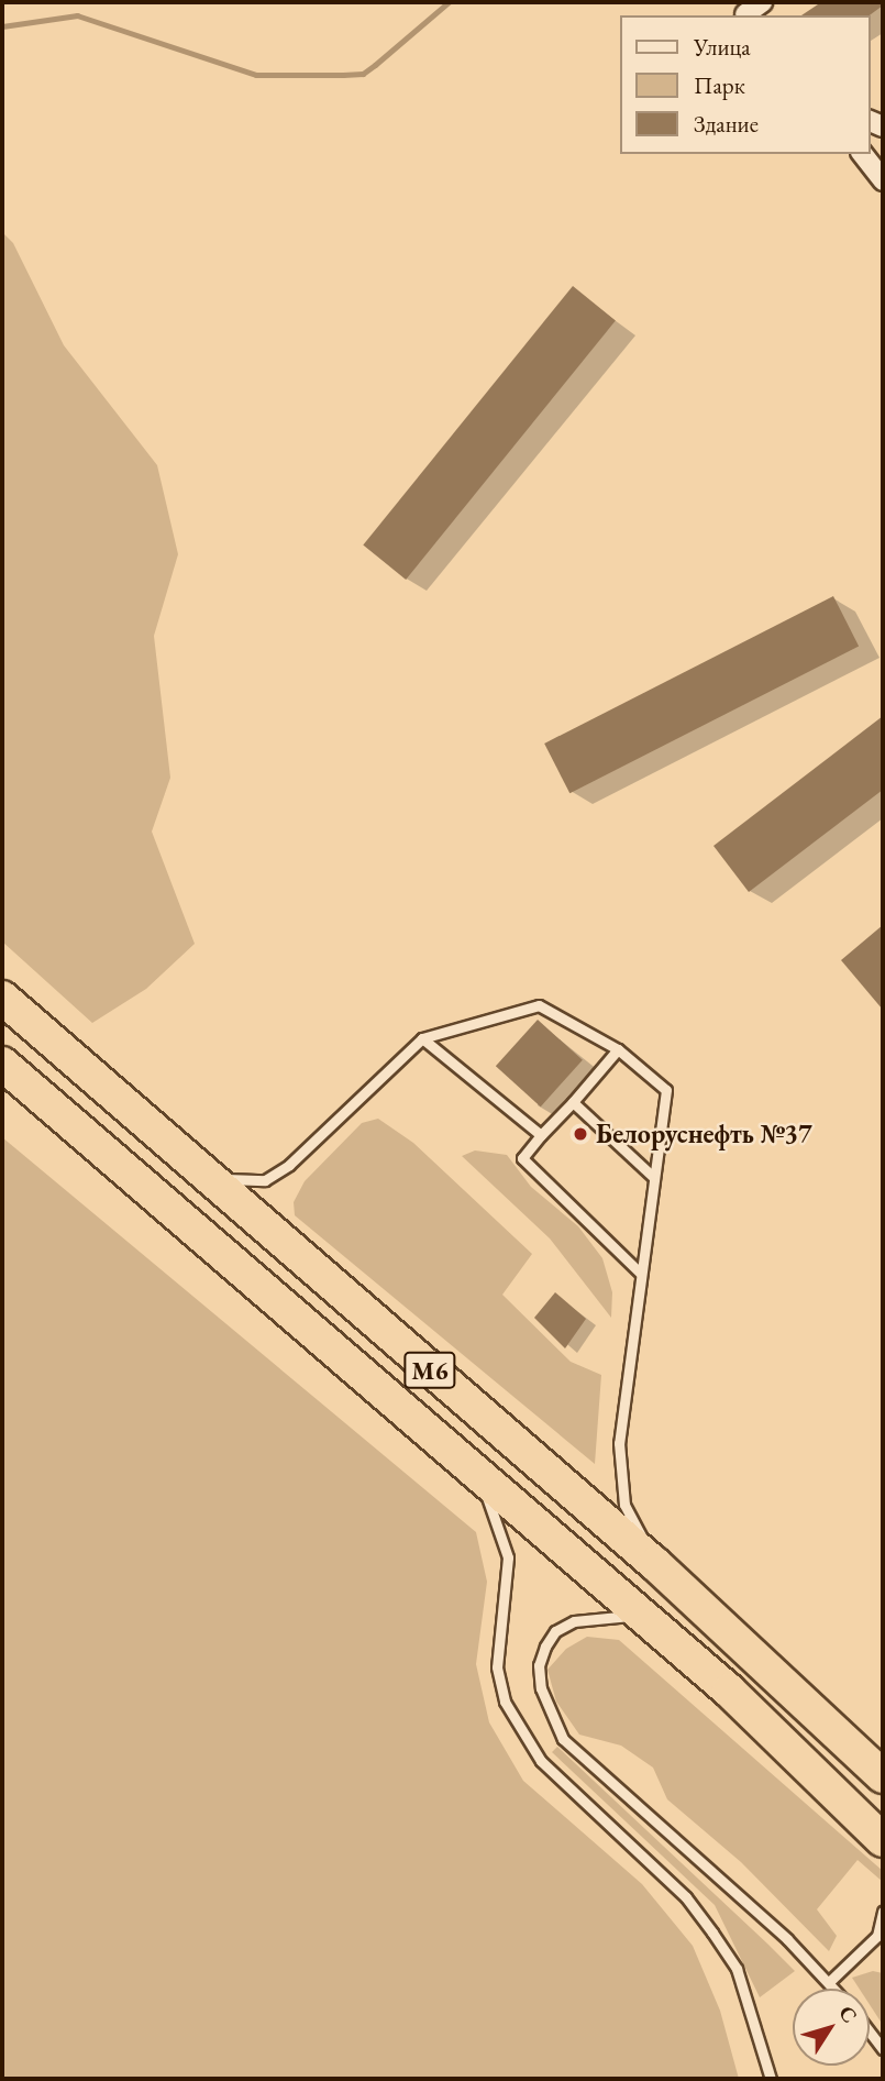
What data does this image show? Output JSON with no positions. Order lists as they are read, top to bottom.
{
  "streets": {
    "highway": ["М6"]
  },
  "places": ["Белоруснефть №37"],
  "legend": ["Улица", "Парк", "Здание"],
  "north": "top right"
}
